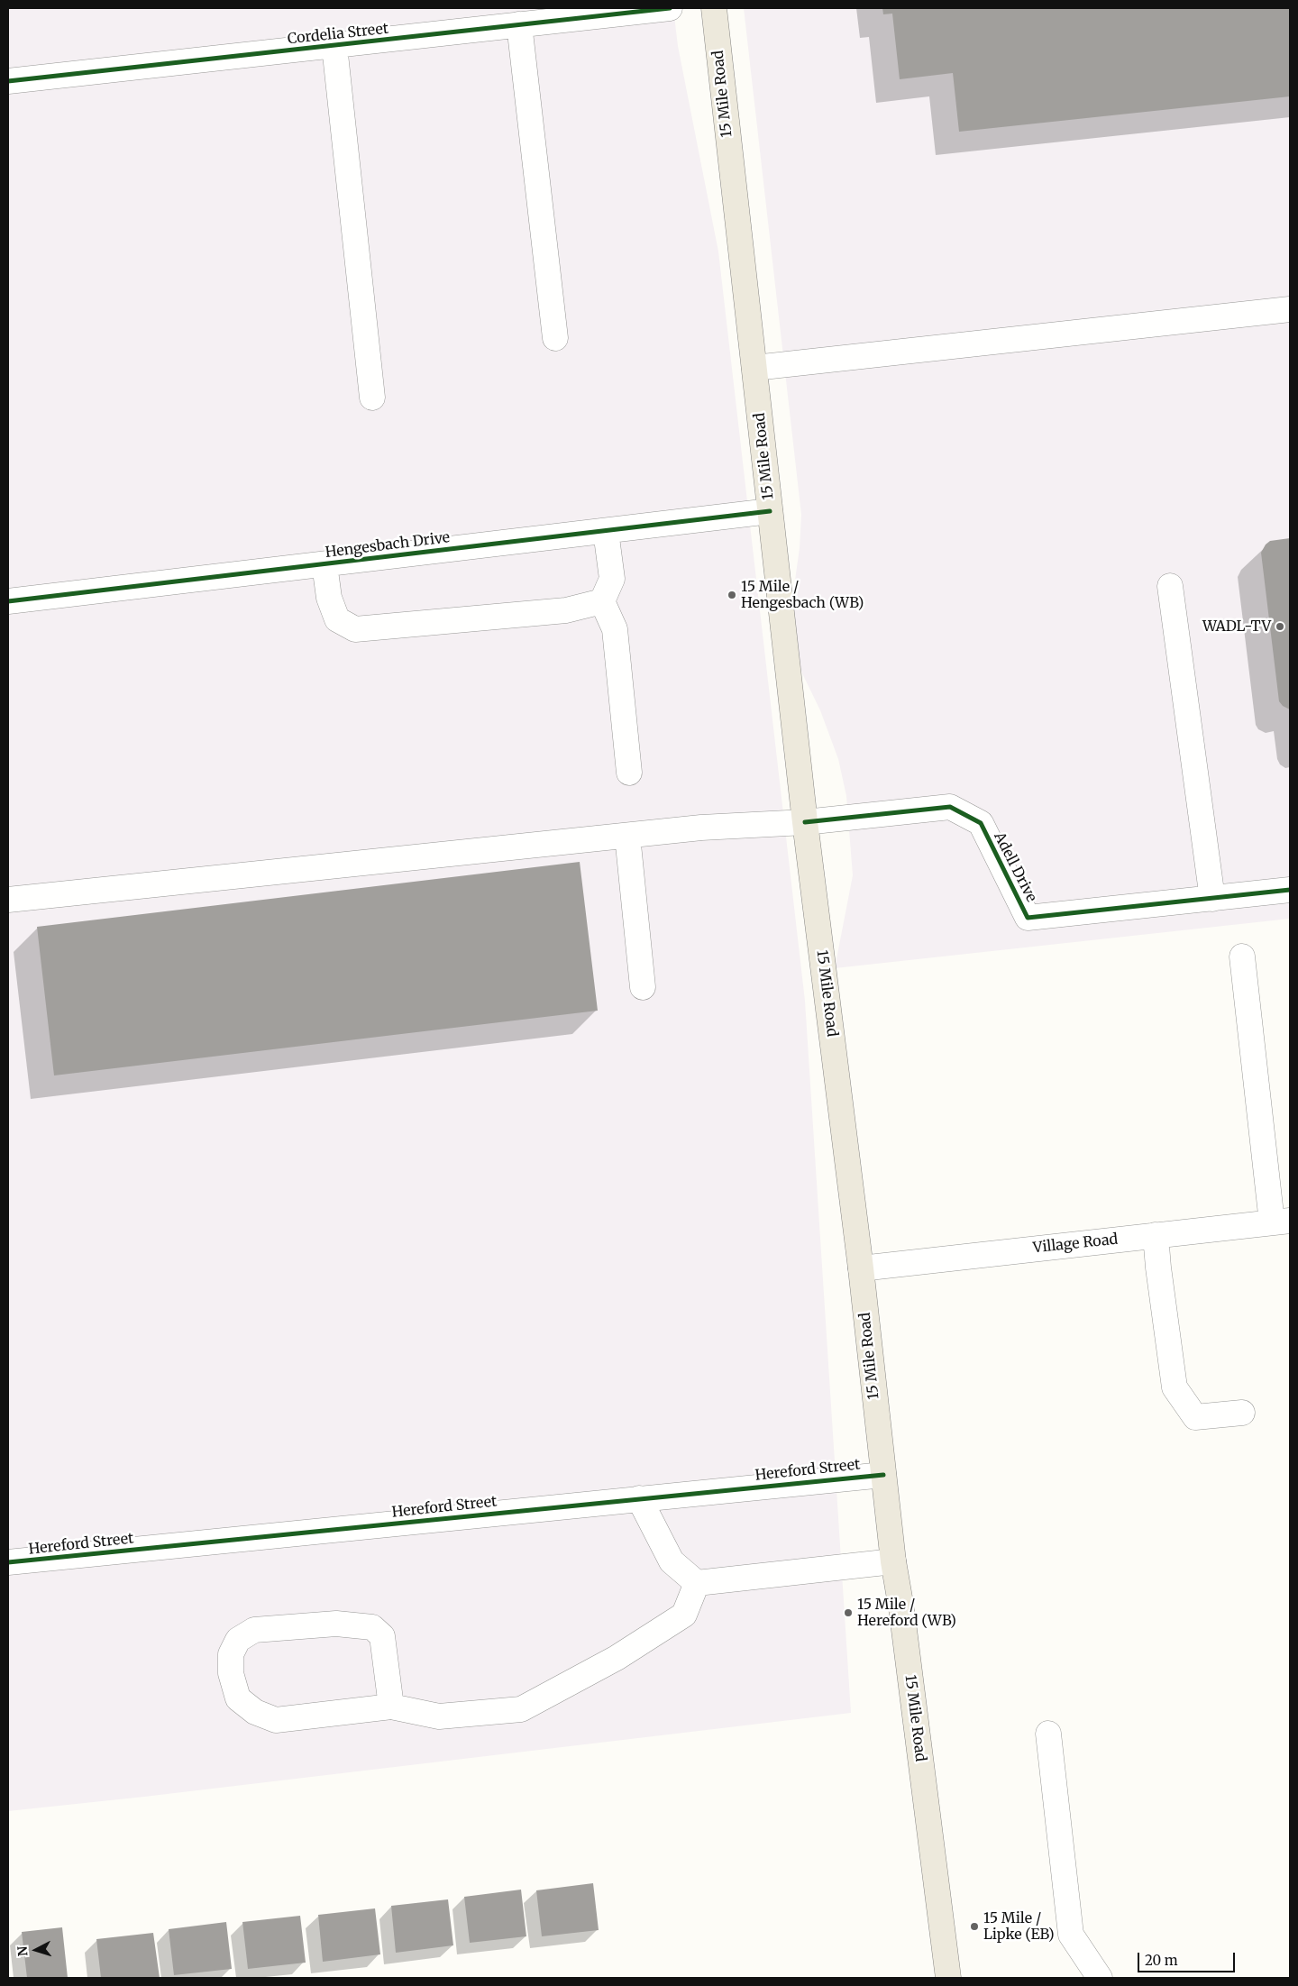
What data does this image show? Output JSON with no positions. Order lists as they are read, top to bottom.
{
  "streets": {
    "main road": ["15 Mile Road"],
    "street": [
      "Cordelia Street",
      "Hengesbach Drive",
      "Adell Drive",
      "Village Road",
      "Hereford Street"
    ]
  },
  "crossings": [
    ["15 Mile Road", "Hengesbach Drive"],
    ["15 Mile Road", "Adell Drive"],
    ["15 Mile Road", "Village Road"],
    ["15 Mile Road", "Hereford Street"]
  ],
  "places": [
    "15 Mile / Hengesbach (WB)",
    "WADL-TV",
    "15 Mile / Hereford (WB)",
    "15 Mile / Lipke (EB)"
  ],
  "scale_bar": "20 m",
  "north": "left"
}
